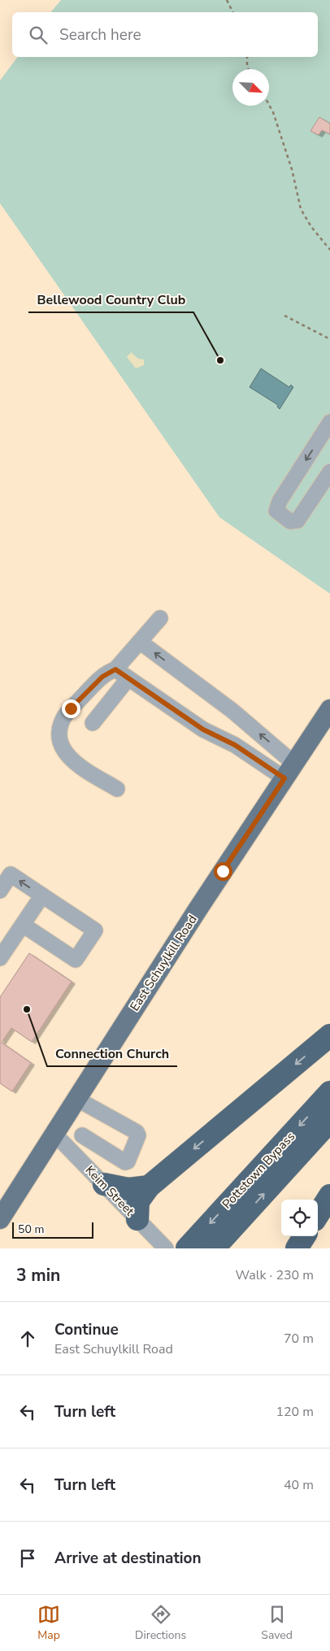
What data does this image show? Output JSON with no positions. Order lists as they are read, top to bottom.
{
  "streets": {
    "highway": ["Pottstown Bypass"],
    "main road": ["East Schuylkill Road"],
    "street": ["Keim Street"]
  },
  "crossings": [
    ["East Schuylkill Road", "Keim Street"]
  ],
  "places": ["Bellewood Country Club", "Connection Church"],
  "scale_bar": "50 m",
  "north": "bottom right",
  "page": {
    "search": "Search here",
    "scale": "50 m",
    "heading": ["3 min", "Walk · 230 m"],
    "list": [
      ["Continue", "East Schuylkill Road", "70 m"],
      ["Turn left", "120 m"],
      ["Turn left", "40 m"],
      "Arrive at destination"
    ],
    "nav": ["Map", "Directions", "Saved"]
  }
}
